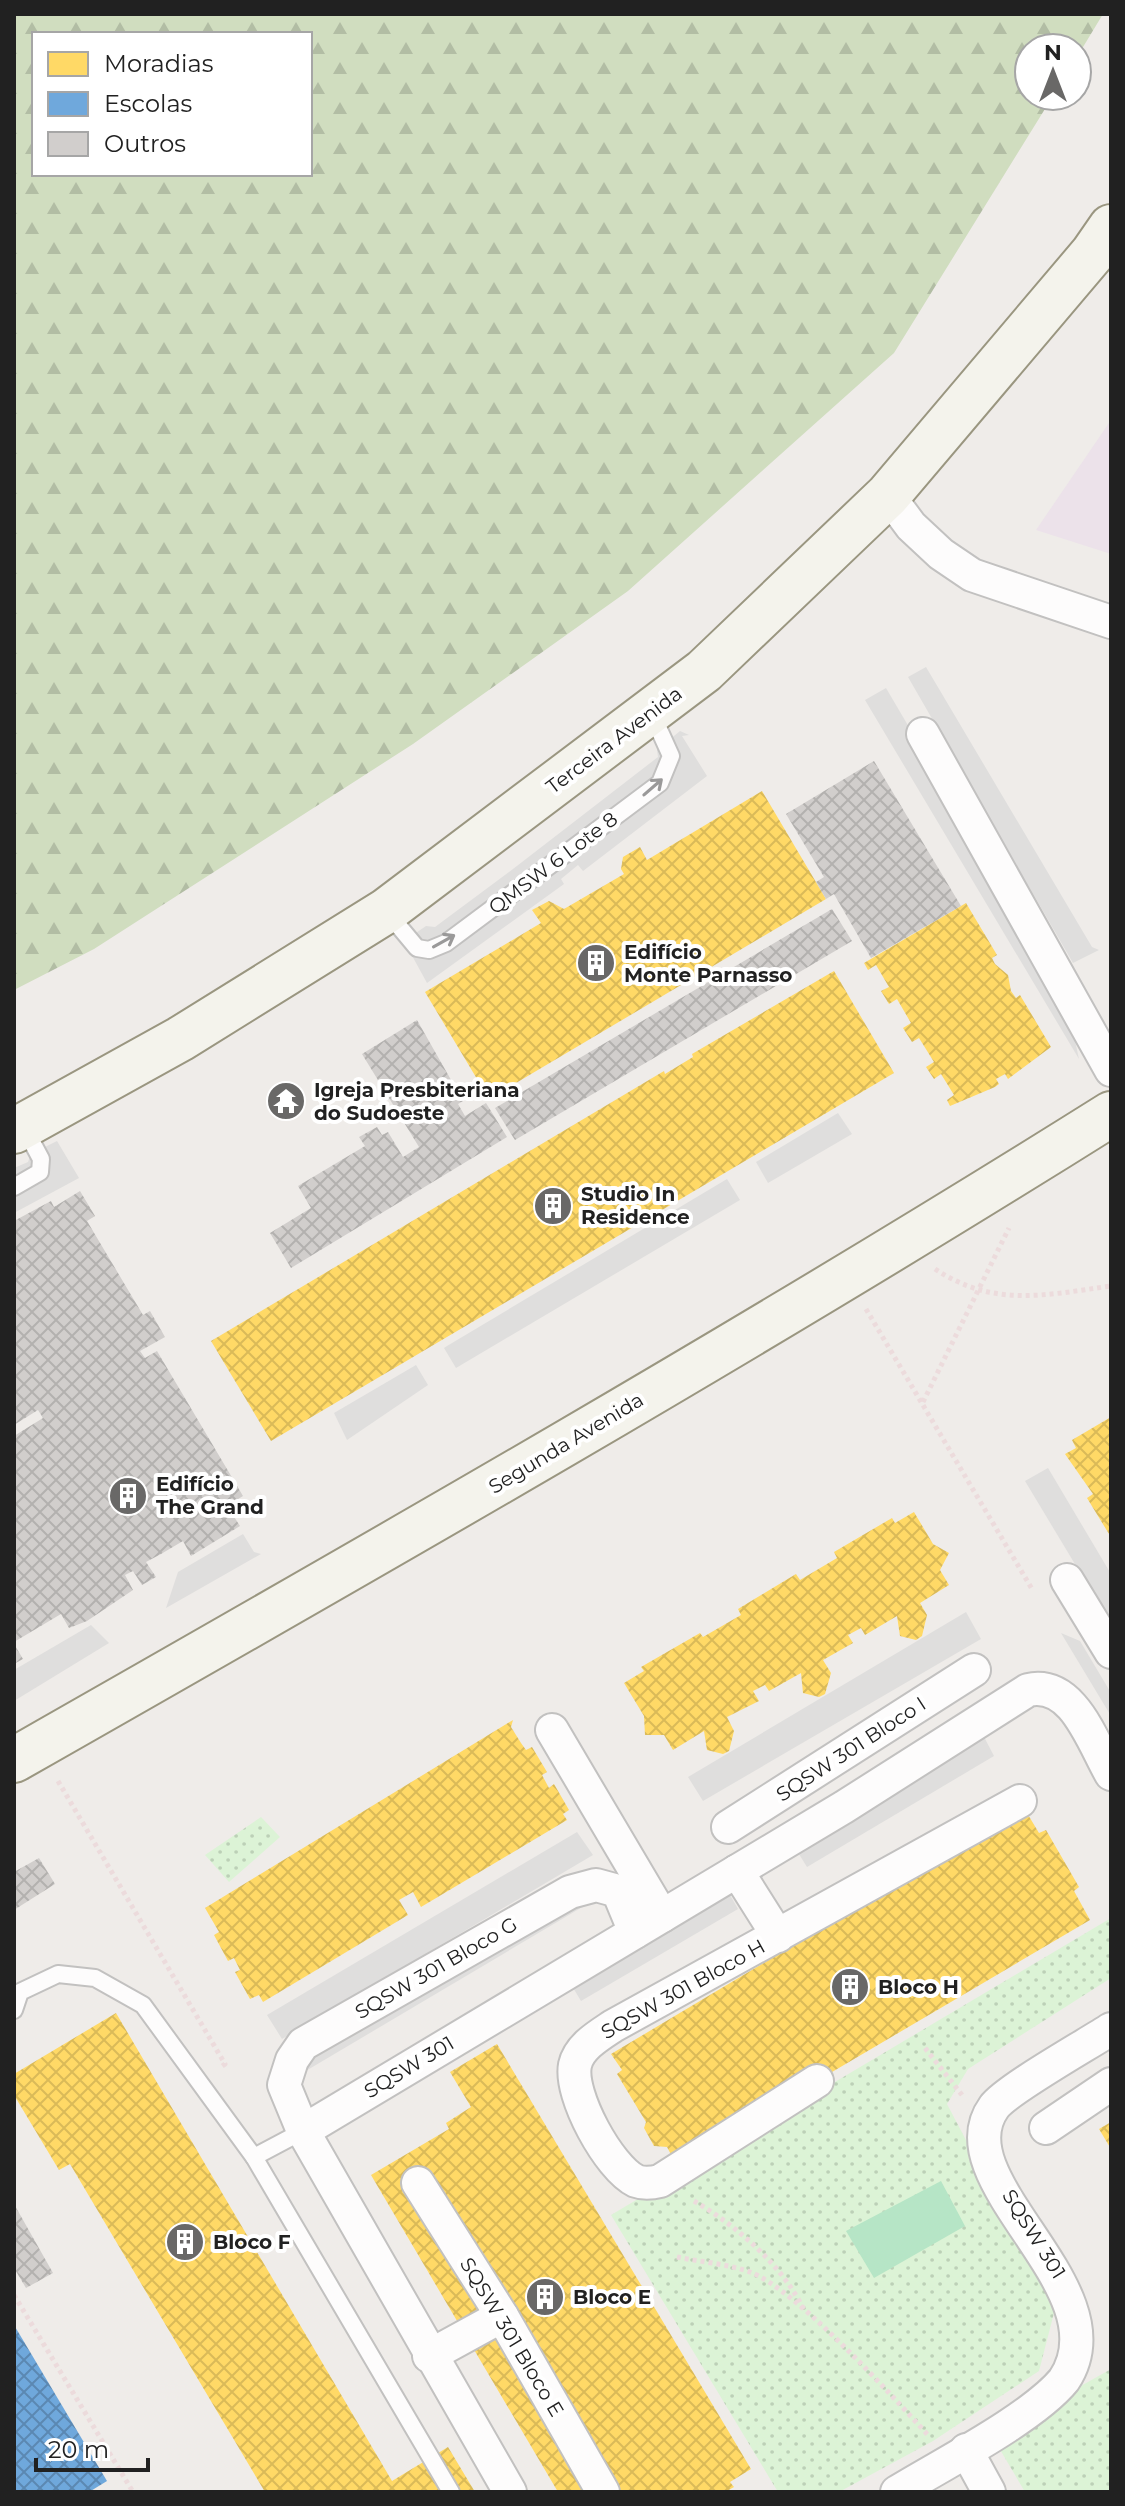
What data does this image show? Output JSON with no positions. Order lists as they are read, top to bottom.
{
  "streets": {
    "street": [
      "Terceira Avenida",
      "Segunda Avenida",
      "SQSW 301 Bloco I",
      "SQSW 301 Bloco G",
      "SQSW 301 Bloco H",
      "SQSW 301",
      "SQSW 301 Bloco E"
    ],
    "lane": ["QMSW 6 Lote 8"]
  },
  "crossings": [
    ["Terceira Avenida", "QMSW 6 Lote 8"],
    ["SQSW 301 Bloco G", "SQSW 301"]
  ],
  "places": {
    "building": [
      "Edifício Monte Parnasso",
      "Studio In Residence",
      "Edifício The Grand",
      "Bloco H",
      "Bloco F",
      "Bloco E"
    ],
    "temple": ["Igreja Presbiteriana do Sudoeste"]
  },
  "legend": ["Moradias", "Escolas", "Outros"],
  "scale_bar": "20 m",
  "north": "top"
}
